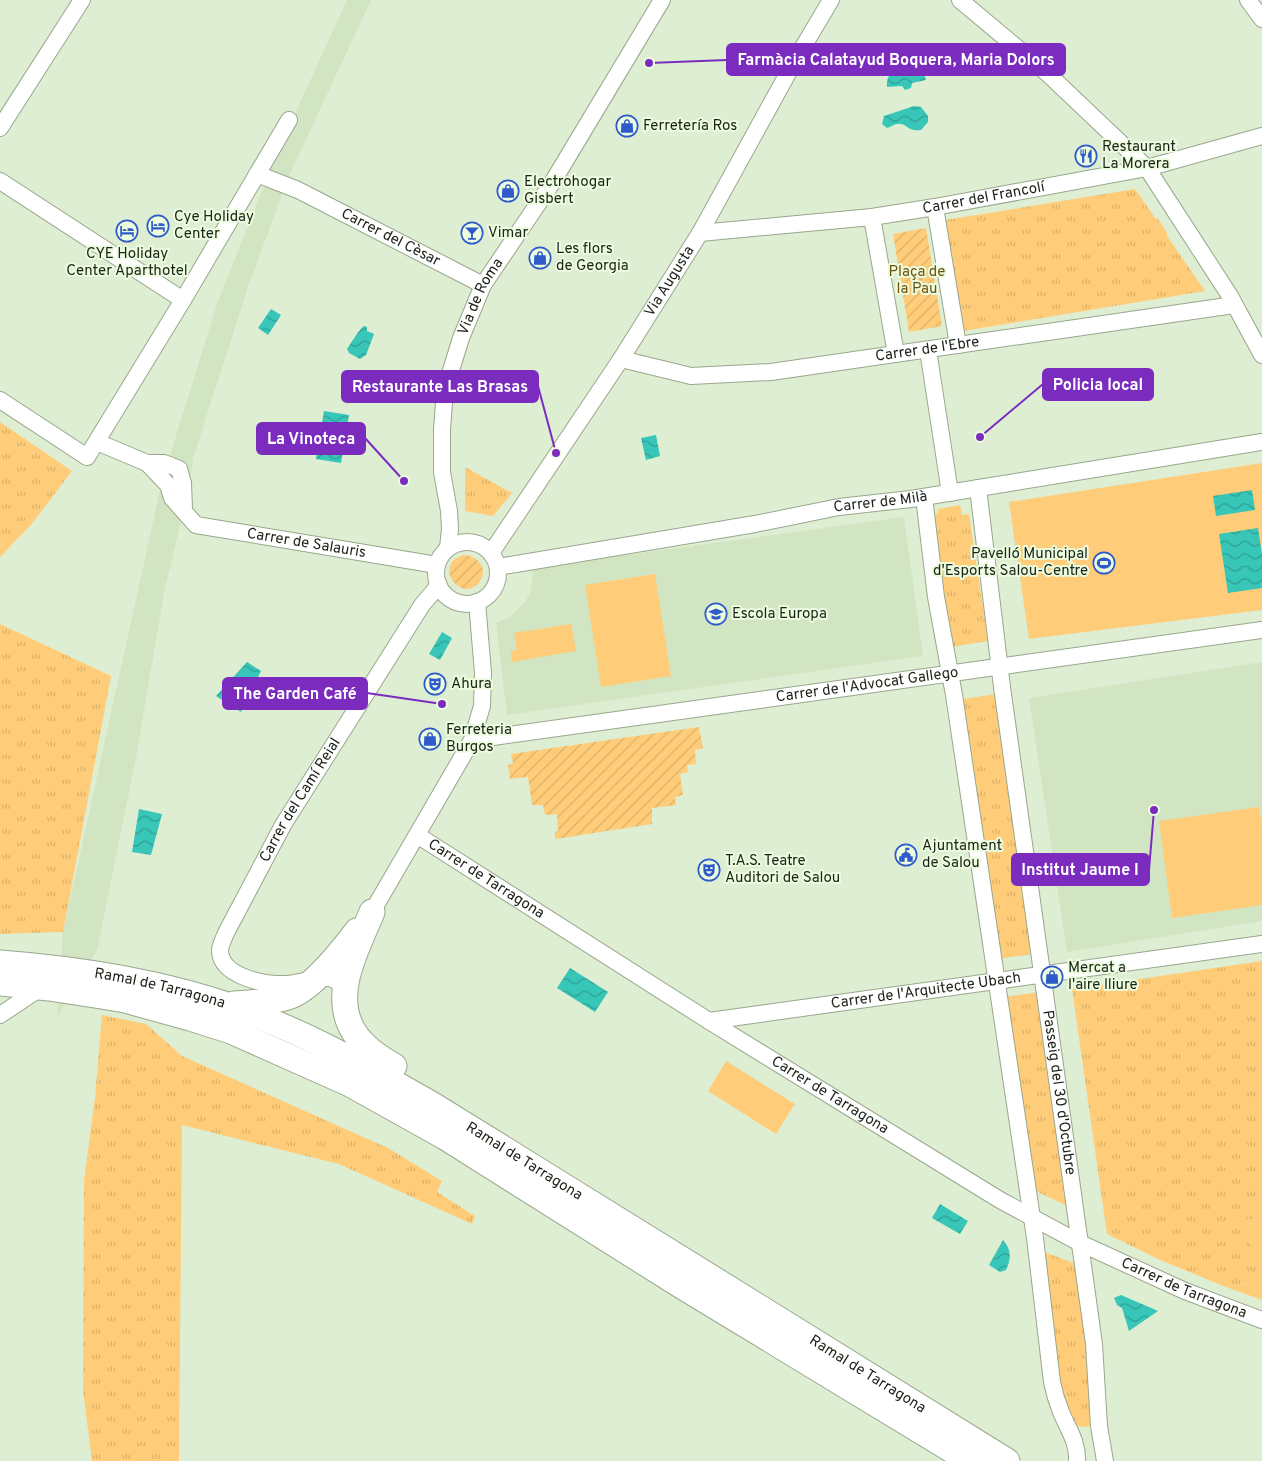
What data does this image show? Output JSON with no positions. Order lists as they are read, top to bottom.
{
  "streets": {
    "main road": ["Ramal de Tarragona"],
    "street": [
      "Carrer del Francolí",
      "Carrer del Cèsar",
      "Via Augusta",
      "Via de Roma",
      "Carrer de l'Ebre",
      "Carrer de Milà",
      "Carrer de Salauris",
      "Carrer de l'Advocat Gallego",
      "Carrer del Camí Reial",
      "Carrer de Tarragona",
      "Carrer de l'Arquitecte Ubach",
      "Passeig del 30 d'Octubre"
    ]
  },
  "crossings": [
    ["Carrer del Francolí", "Via Augusta"],
    ["Carrer del Cèsar", "Via de Roma"],
    ["Via Augusta", "Via de Roma"],
    ["Via Augusta", "Carrer de l'Ebre"],
    ["Via Augusta", "Carrer de Milà"],
    ["Via Augusta", "Carrer de Salauris"],
    ["Via Augusta", "Carrer del Camí Reial"],
    ["Via de Roma", "Carrer de Milà"],
    ["Via de Roma", "Carrer de Salauris"],
    ["Via de Roma", "Carrer del Camí Reial"],
    ["Carrer de Milà", "Carrer de Salauris"],
    ["Carrer de Milà", "Carrer del Camí Reial"],
    ["Carrer de Milà", "Passeig del 30 d'Octubre"],
    ["Carrer de Salauris", "Carrer del Camí Reial"],
    ["Carrer de l'Advocat Gallego", "Passeig del 30 d'Octubre"],
    ["Carrer de Tarragona", "Carrer de l'Arquitecte Ubach"],
    ["Carrer de Tarragona", "Passeig del 30 d'Octubre"],
    ["Carrer de l'Arquitecte Ubach", "Passeig del 30 d'Octubre"]
  ],
  "parks": ["Plaça de la Pau"],
  "places": {
    "other": [
      "Farmàcia Calatayud Boquera, Maria Dolors",
      "Policia local",
      "Restaurante Las Brasas",
      "La Vinoteca",
      "The Garden Café",
      "Institut Jaume I"
    ],
    "shop": [
      "Ferretería Ros",
      "Electrohogar Gisbert",
      "Les flors de Georgia",
      "Ferreteria Burgos",
      "Mercat a l'aire lliure"
    ],
    "restaurant": ["Restaurant La Morera"],
    "hotel": ["Cye Holiday Center", "CYE Holiday Center Aparthotel"],
    "bar": ["Vimar"],
    "sports": ["Pavelló Municipal d'Esports Salou-Centre"],
    "school or university": ["Escola Europa"],
    "theatre": ["Ahura", "T.A.S. Teatre Auditori de Salou"],
    "public building": ["Ajuntament de Salou"]
  }
}
